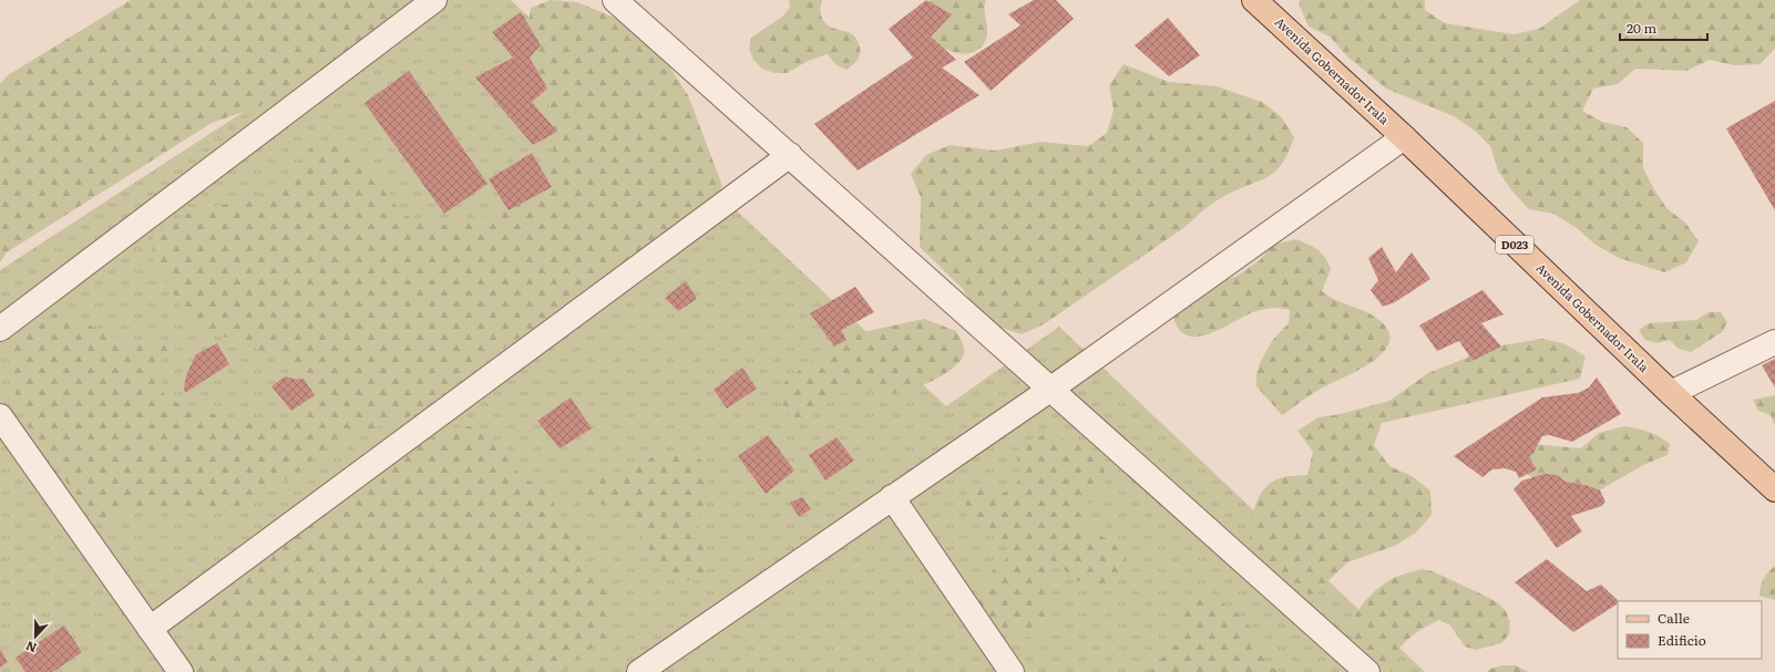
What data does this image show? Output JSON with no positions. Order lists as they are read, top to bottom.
{
  "streets": {
    "main road": ["Avenida Gobernador Irala", "D023"]
  },
  "legend": ["Calle", "Edificio"],
  "scale_bar": "20 m",
  "north": "bottom"
}
